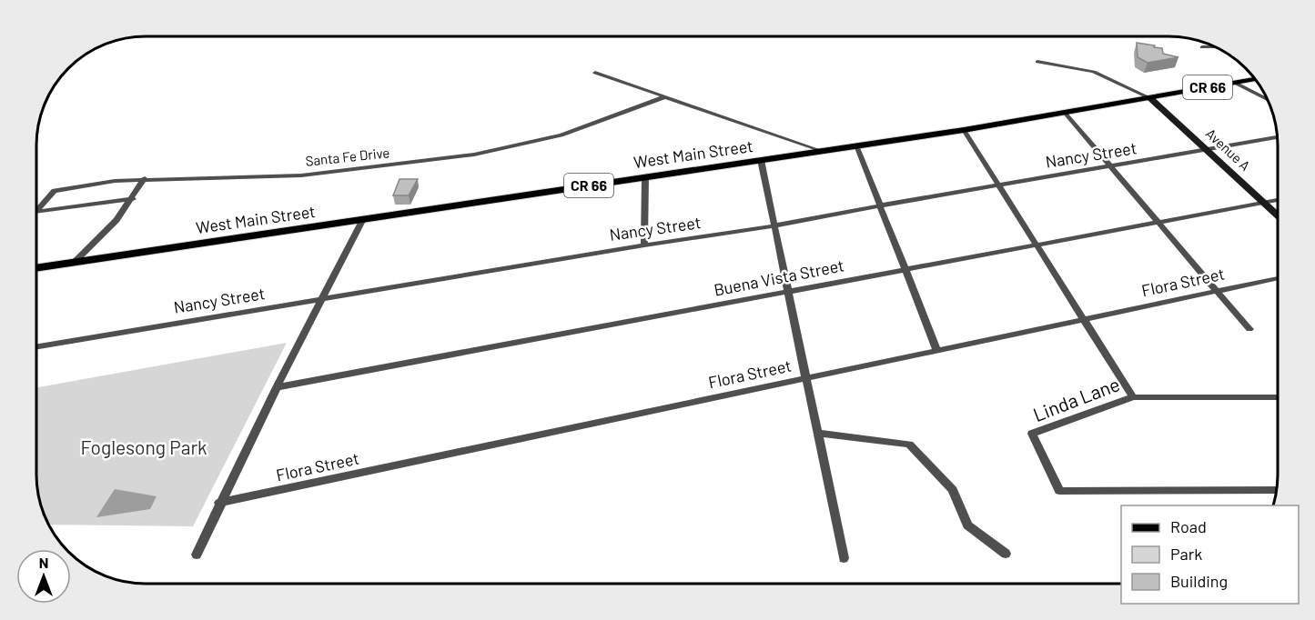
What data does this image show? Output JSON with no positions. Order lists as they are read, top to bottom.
{
  "streets": {
    "main road": ["CR 66", "West Main Street"],
    "street": [
      "Avenue A",
      "Nancy Street",
      "Santa Fe Drive",
      "Buena Vista Street",
      "Flora Street",
      "Linda Lane"
    ]
  },
  "crossings": [
    ["Avenue A", "West Main Street"],
    ["Avenue A", "Nancy Street"],
    ["Avenue A", "Buena Vista Street"]
  ],
  "parks": ["Foglesong Park"],
  "legend": ["Road", "Park", "Building"],
  "north": "top"
}
